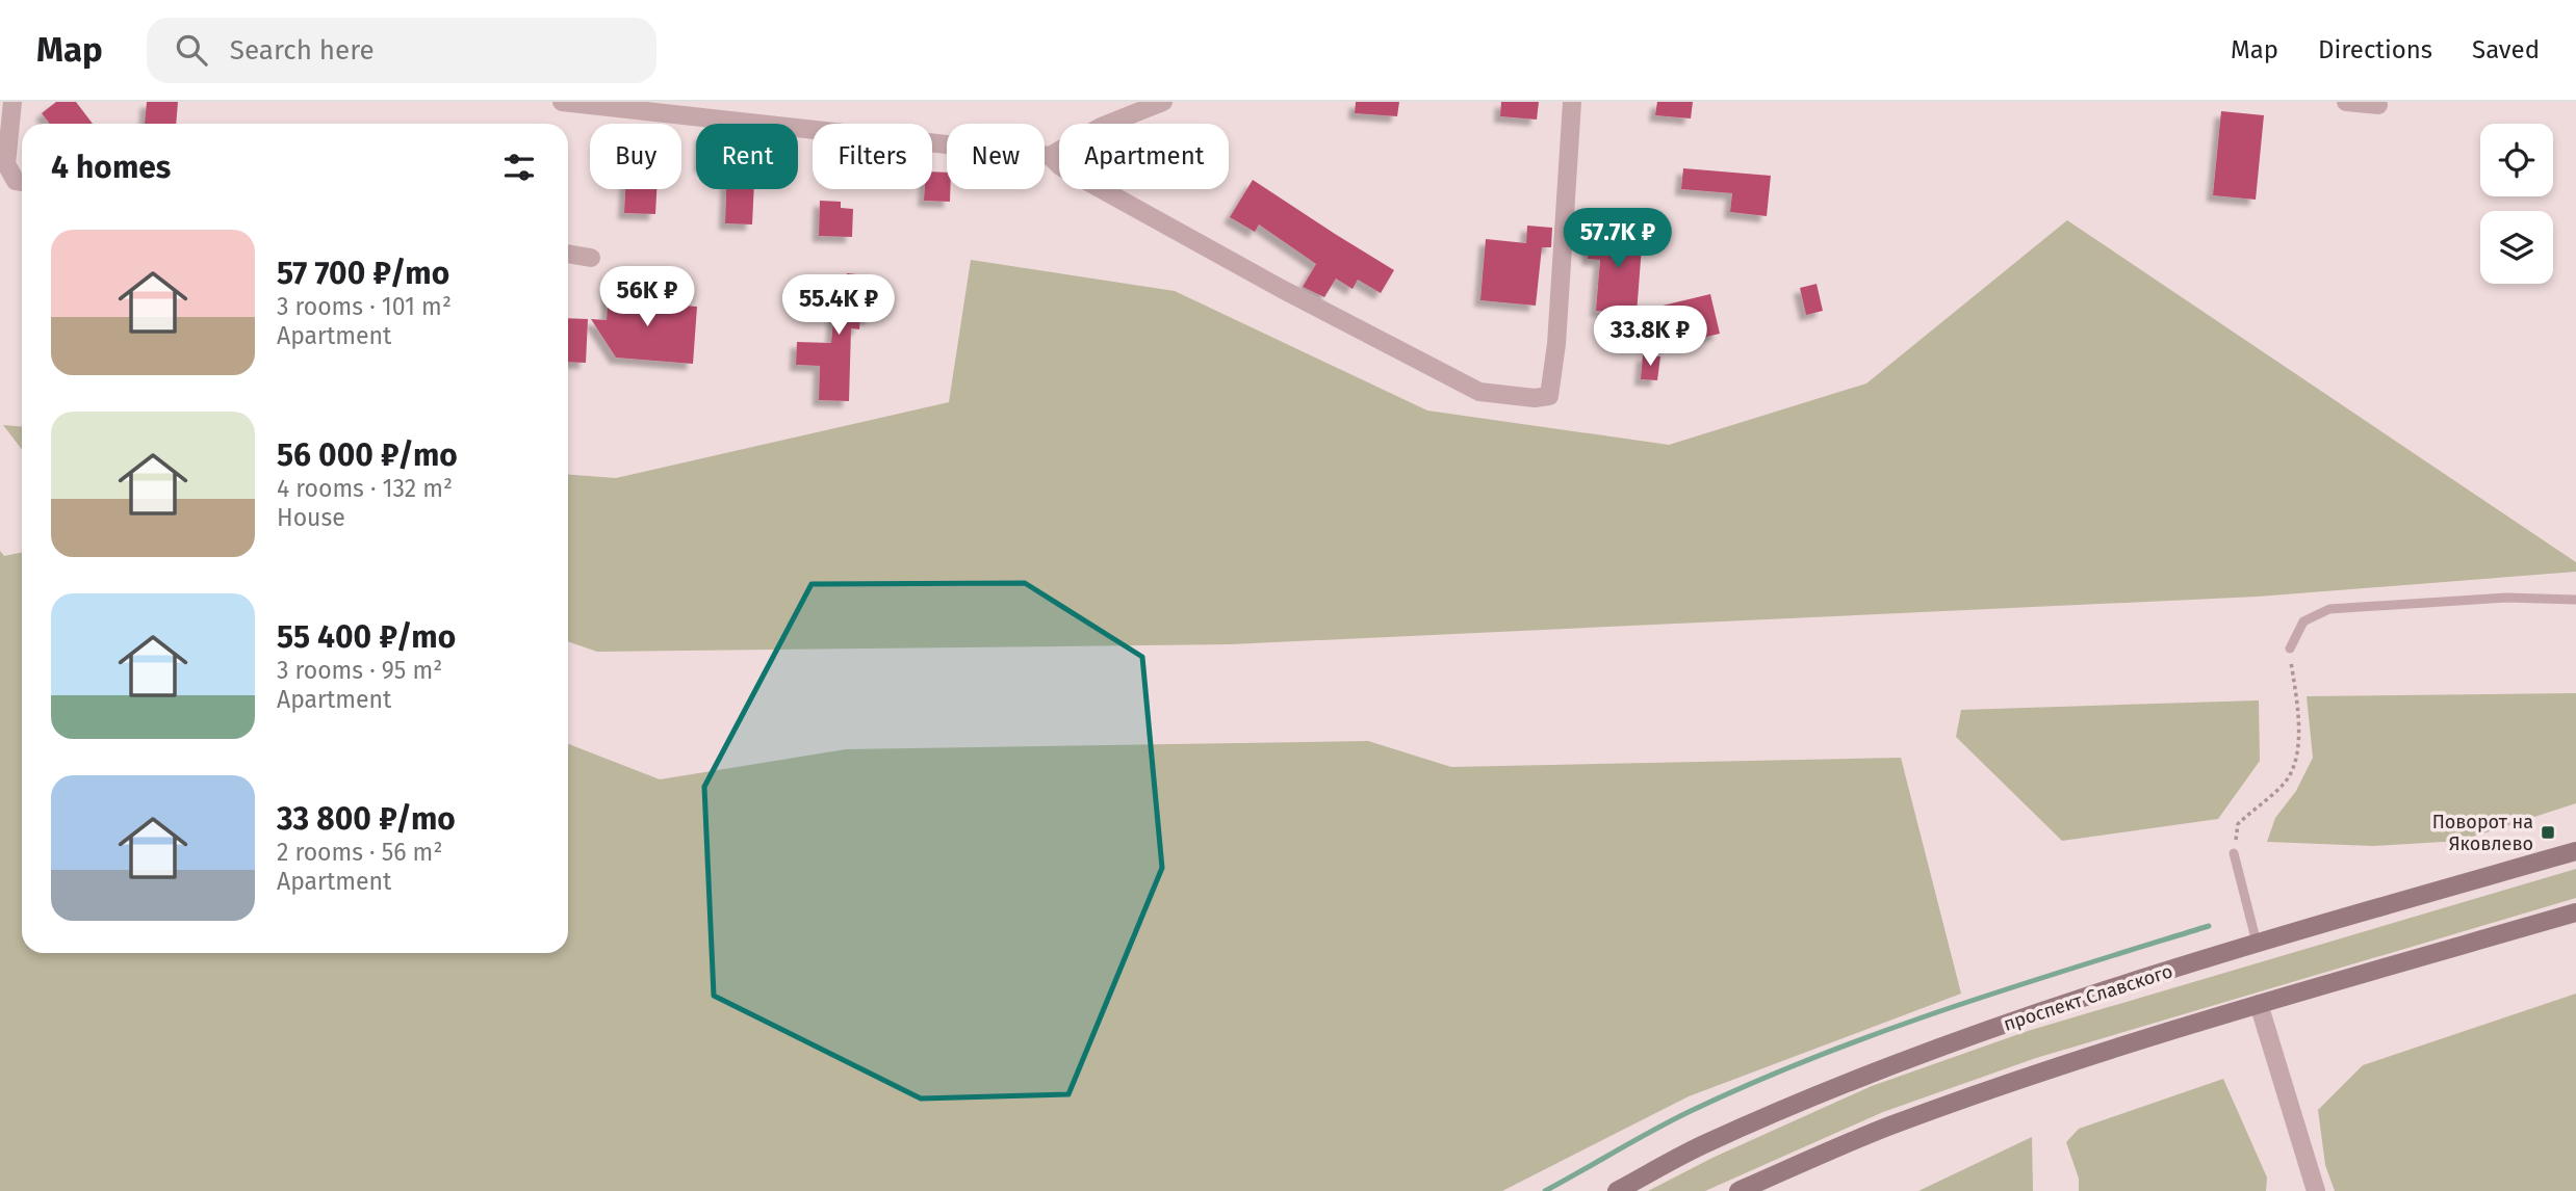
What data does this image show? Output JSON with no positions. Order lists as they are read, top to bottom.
{
  "streets": {
    "main road": ["проспект Славского"]
  },
  "places": {
    "transit": ["Поворот на Яковлево"]
  },
  "page": {
    "header": "Map",
    "search": "Search here",
    "nav": ["Map", "Directions", "Saved"],
    "chip": [
      "Buy",
      "Rent",
      "Filters",
      "New",
      "Apartment"
    ],
    "heading": "4 homes",
    "price": [
      "57.7K ₽",
      "56K ₽",
      "55.4K ₽",
      "33.8K ₽"
    ],
    "list": [
      {
        "name": "57 700 ₽/mo",
        "note": "3 rooms · 101 m² · Apartment"
      },
      {
        "name": "56 000 ₽/mo",
        "note": "4 rooms · 132 m² · House"
      },
      {
        "name": "55 400 ₽/mo",
        "note": "3 rooms · 95 m² · Apartment"
      },
      {
        "name": "33 800 ₽/mo",
        "note": "2 rooms · 56 m² · Apartment"
      }
    ]
  }
}
